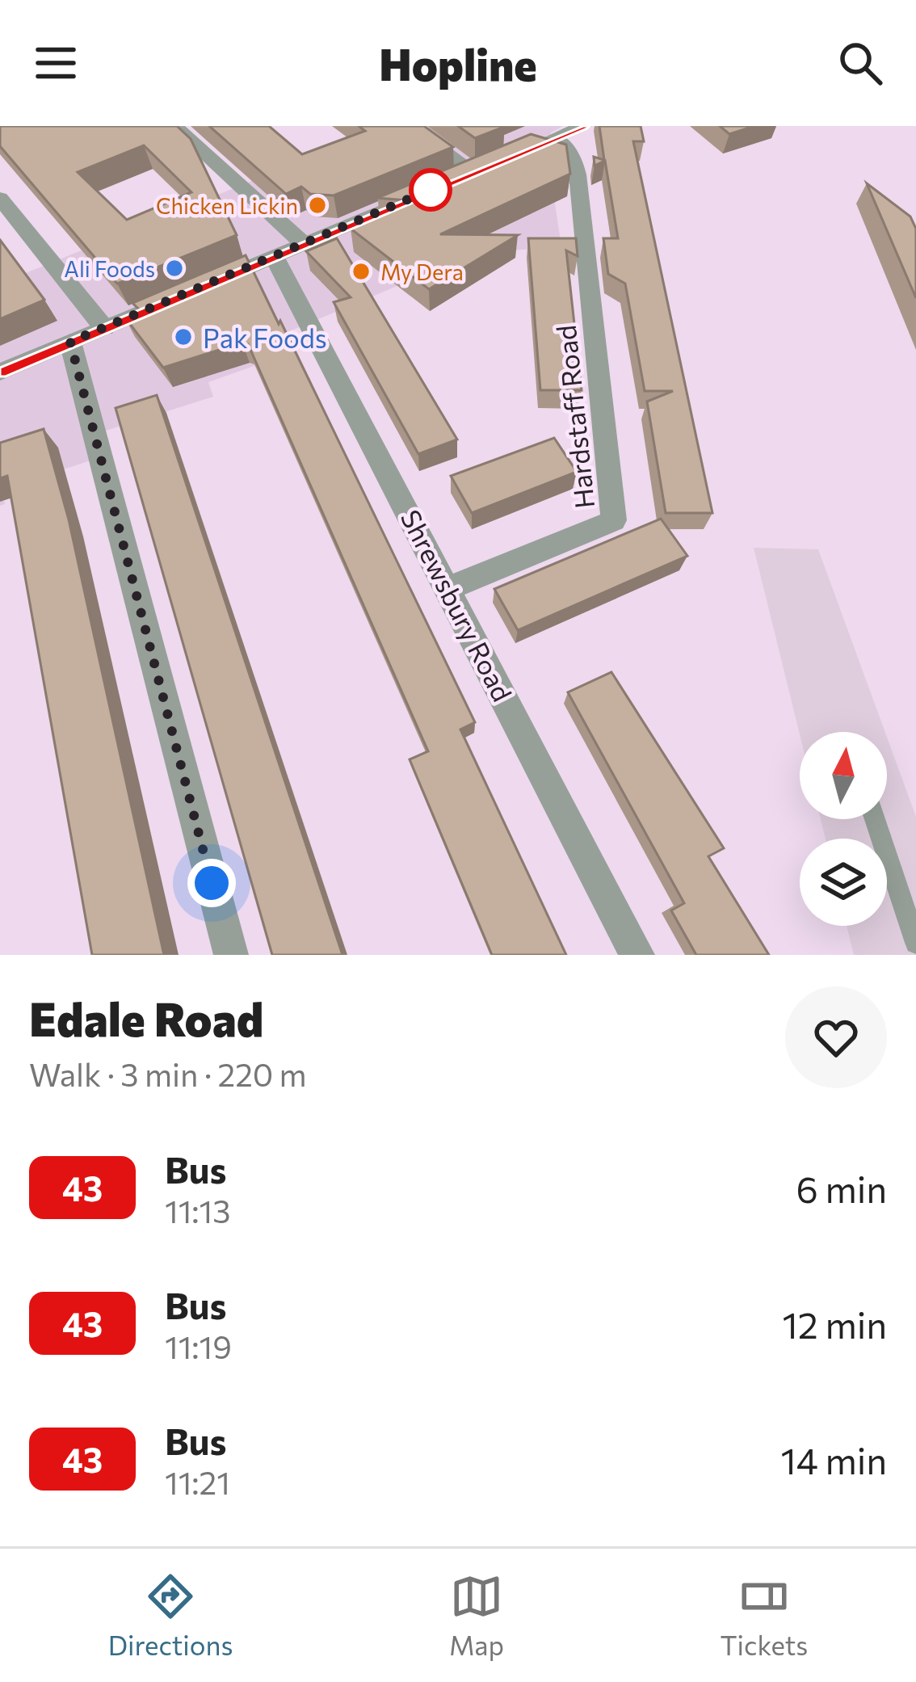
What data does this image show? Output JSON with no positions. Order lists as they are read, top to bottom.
{
  "streets": {
    "street": ["Hardstaff Road", "Shrewsbury Road"]
  },
  "crossings": [
    ["Hardstaff Road", "Shrewsbury Road"]
  ],
  "places": [
    "Chicken Lickin",
    "Ali Foods",
    "My Dera",
    "Pak Foods"
  ],
  "lines": ["bus line 43"],
  "north": "top",
  "page": {
    "header": "Hopline",
    "heading": ["Edale Road", "Walk · 3 min · 220 m"],
    "list": [
      {
        "mark": "43",
        "name": "Bus",
        "note": "11:13",
        "value": "6 min"
      },
      {
        "mark": "43",
        "name": "Bus",
        "note": "11:19",
        "value": "12 min"
      },
      {
        "mark": "43",
        "name": "Bus",
        "note": "11:21",
        "value": "14 min"
      }
    ],
    "tabs": ["Directions", "Map", "Tickets"]
  }
}
